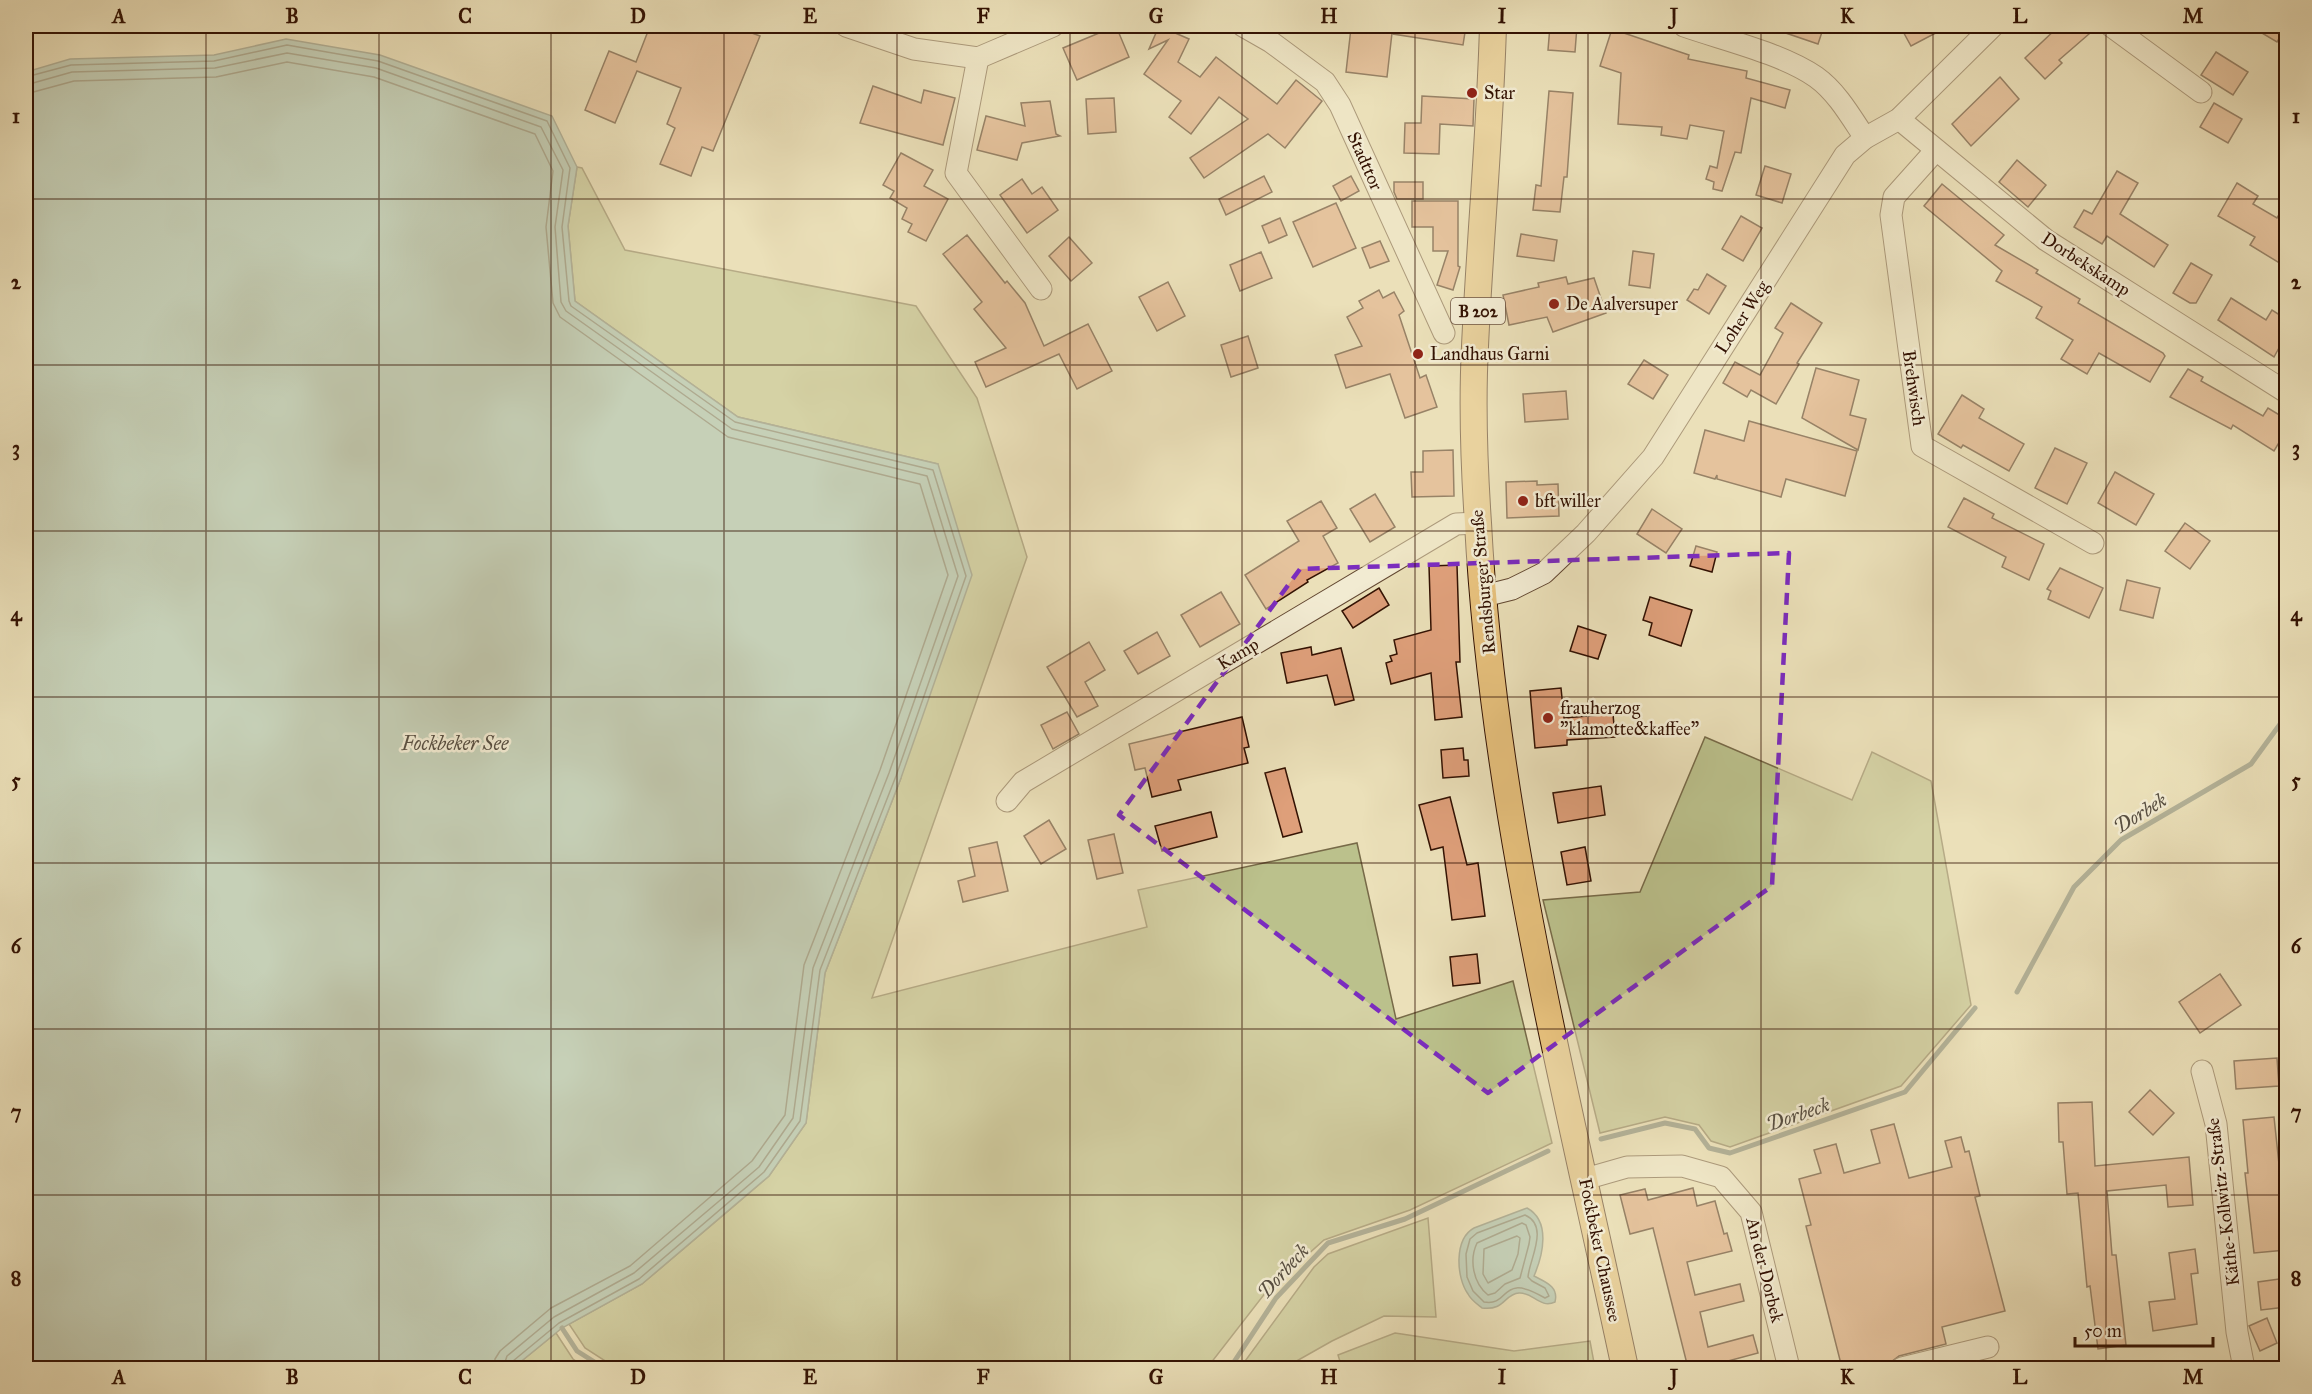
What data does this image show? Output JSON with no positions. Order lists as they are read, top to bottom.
{
  "streets": {
    "main road": ["B 202", "Rendsburger Straße", "Fockbeker Chaussee"],
    "street": [
      "Stadttor",
      "Dorbekskamp",
      "Loher Weg",
      "Brehwisch",
      "Kamp",
      "Käthe-Kollwitz-Straße",
      "An der Dorbek"
    ]
  },
  "crossings": [
    ["Dorbekskamp", "Loher Weg"],
    ["Dorbekskamp", "Brehwisch"],
    ["Loher Weg", "Rendsburger Straße"],
    ["Rendsburger Straße", "Kamp"],
    ["Rendsburger Straße", "Fockbeker Chaussee"],
    ["Fockbeker Chaussee", "An der Dorbek"]
  ],
  "water": ["Fockbeker See", "Dorbek", "Dorbeck"],
  "places": [
    "Star",
    "De Aalversuper",
    "Landhaus Garni",
    "bft willer",
    "frauherzog \"klamotte&kaffee\""
  ],
  "scale_bar": "50 m",
  "grid": {
    "columns": [
      "A",
      "B",
      "C",
      "D",
      "E",
      "F",
      "G",
      "H",
      "I",
      "J",
      "K",
      "L",
      "M"
    ],
    "rows": [
      "1",
      "2",
      "3",
      "4",
      "5",
      "6",
      "7",
      "8"
    ]
  }
}
